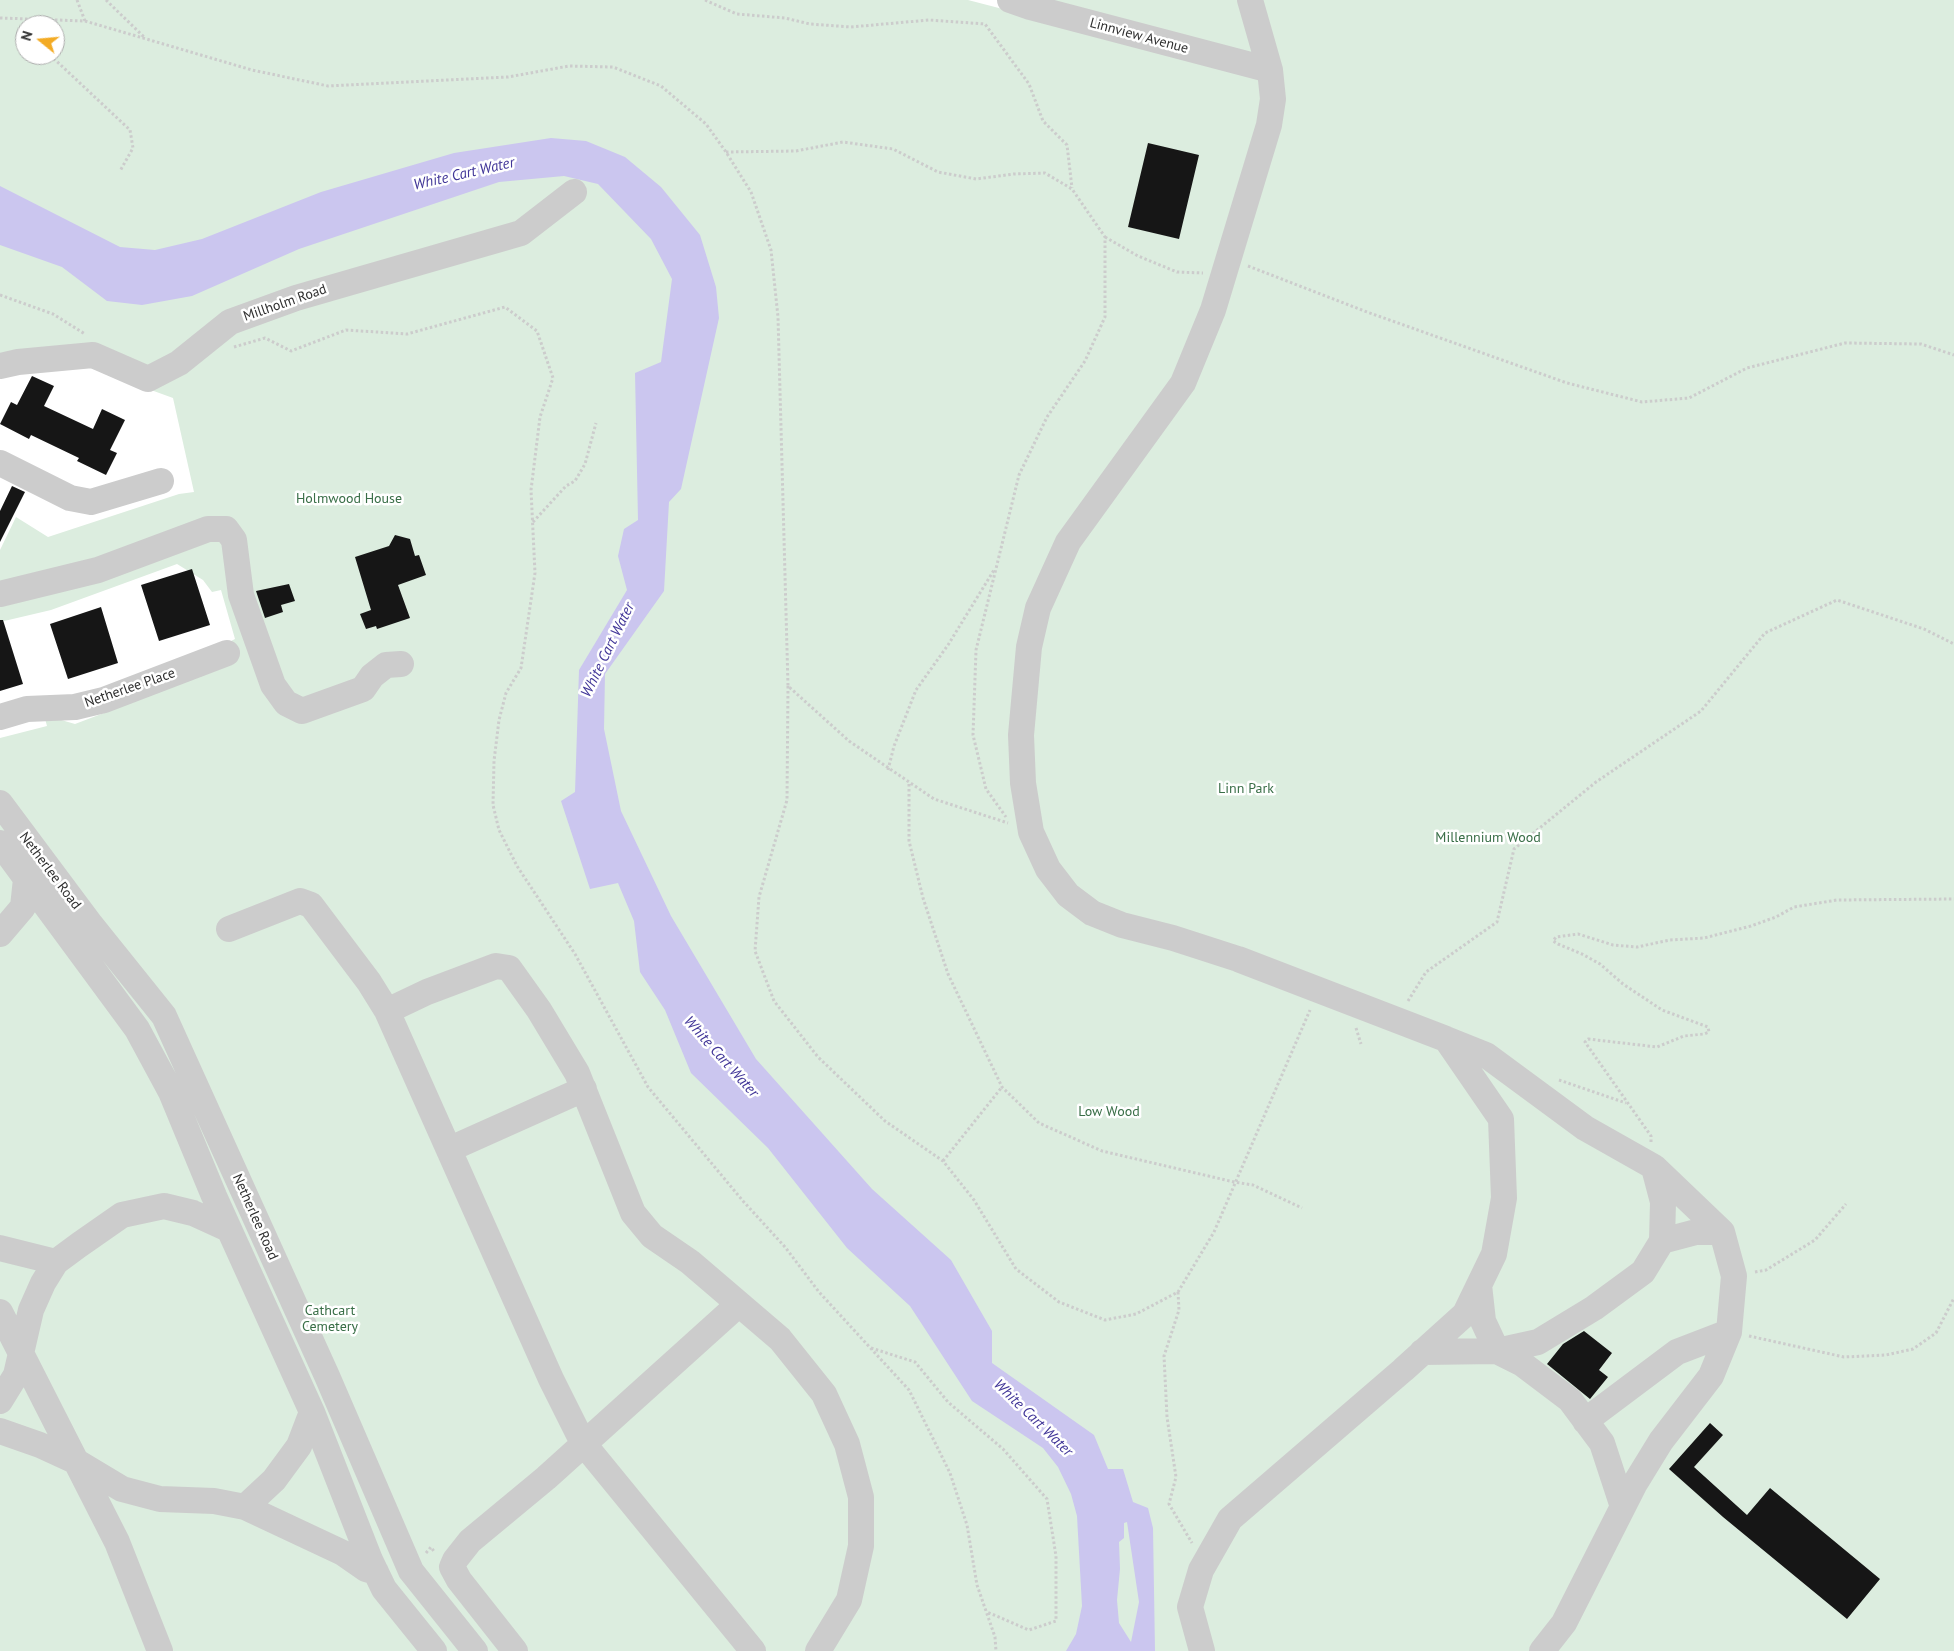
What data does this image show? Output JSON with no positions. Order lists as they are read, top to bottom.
{
  "streets": {
    "street": [
      "Linnview Avenue",
      "Millholm Road",
      "Netherlee Place",
      "Netherlee Road"
    ]
  },
  "water": ["White Cart Water"],
  "parks": [
    "Holmwood House",
    "Linn Park",
    "Millennium Wood",
    "Low Wood",
    "Cathcart Cemetery"
  ],
  "north": "left"
}
